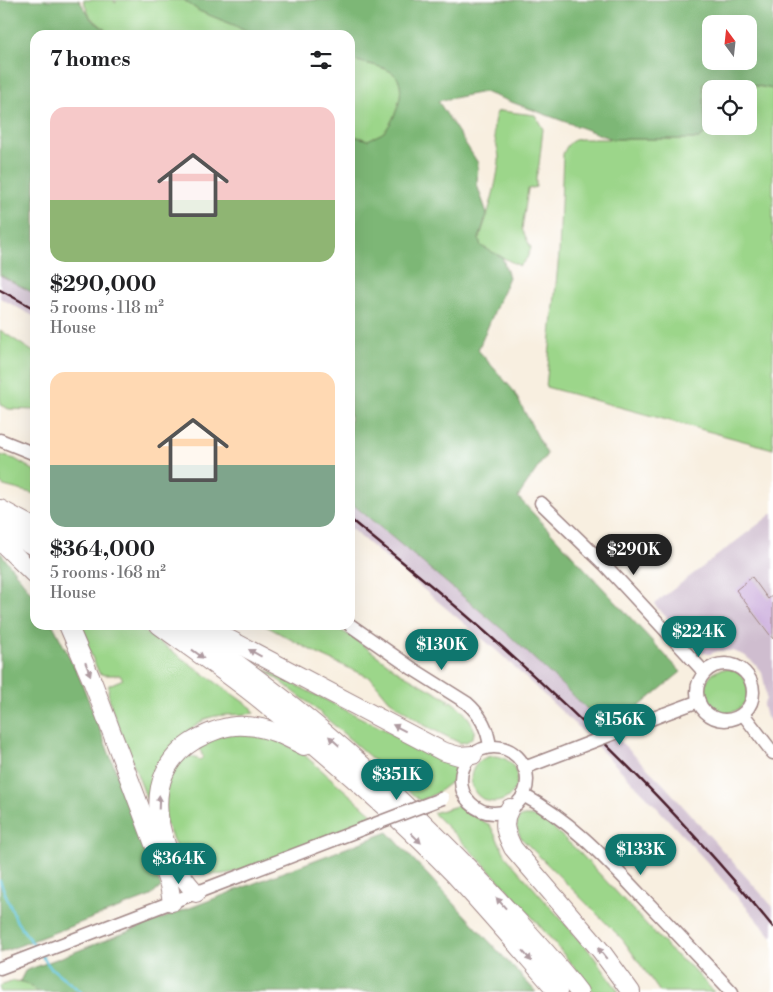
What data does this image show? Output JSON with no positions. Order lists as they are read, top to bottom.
{
  "north": "top",
  "page": {
    "heading": "7 homes",
    "list": [
      {
        "name": "$290,000",
        "note": "5 rooms · 118 m² · House"
      },
      {
        "name": "$364,000",
        "note": "5 rooms · 168 m² · House"
      }
    ],
    "price": [
      "$290K",
      "$224K",
      "$130K",
      "$156K",
      "$351K",
      "$133K",
      "$364K"
    ]
  }
}
